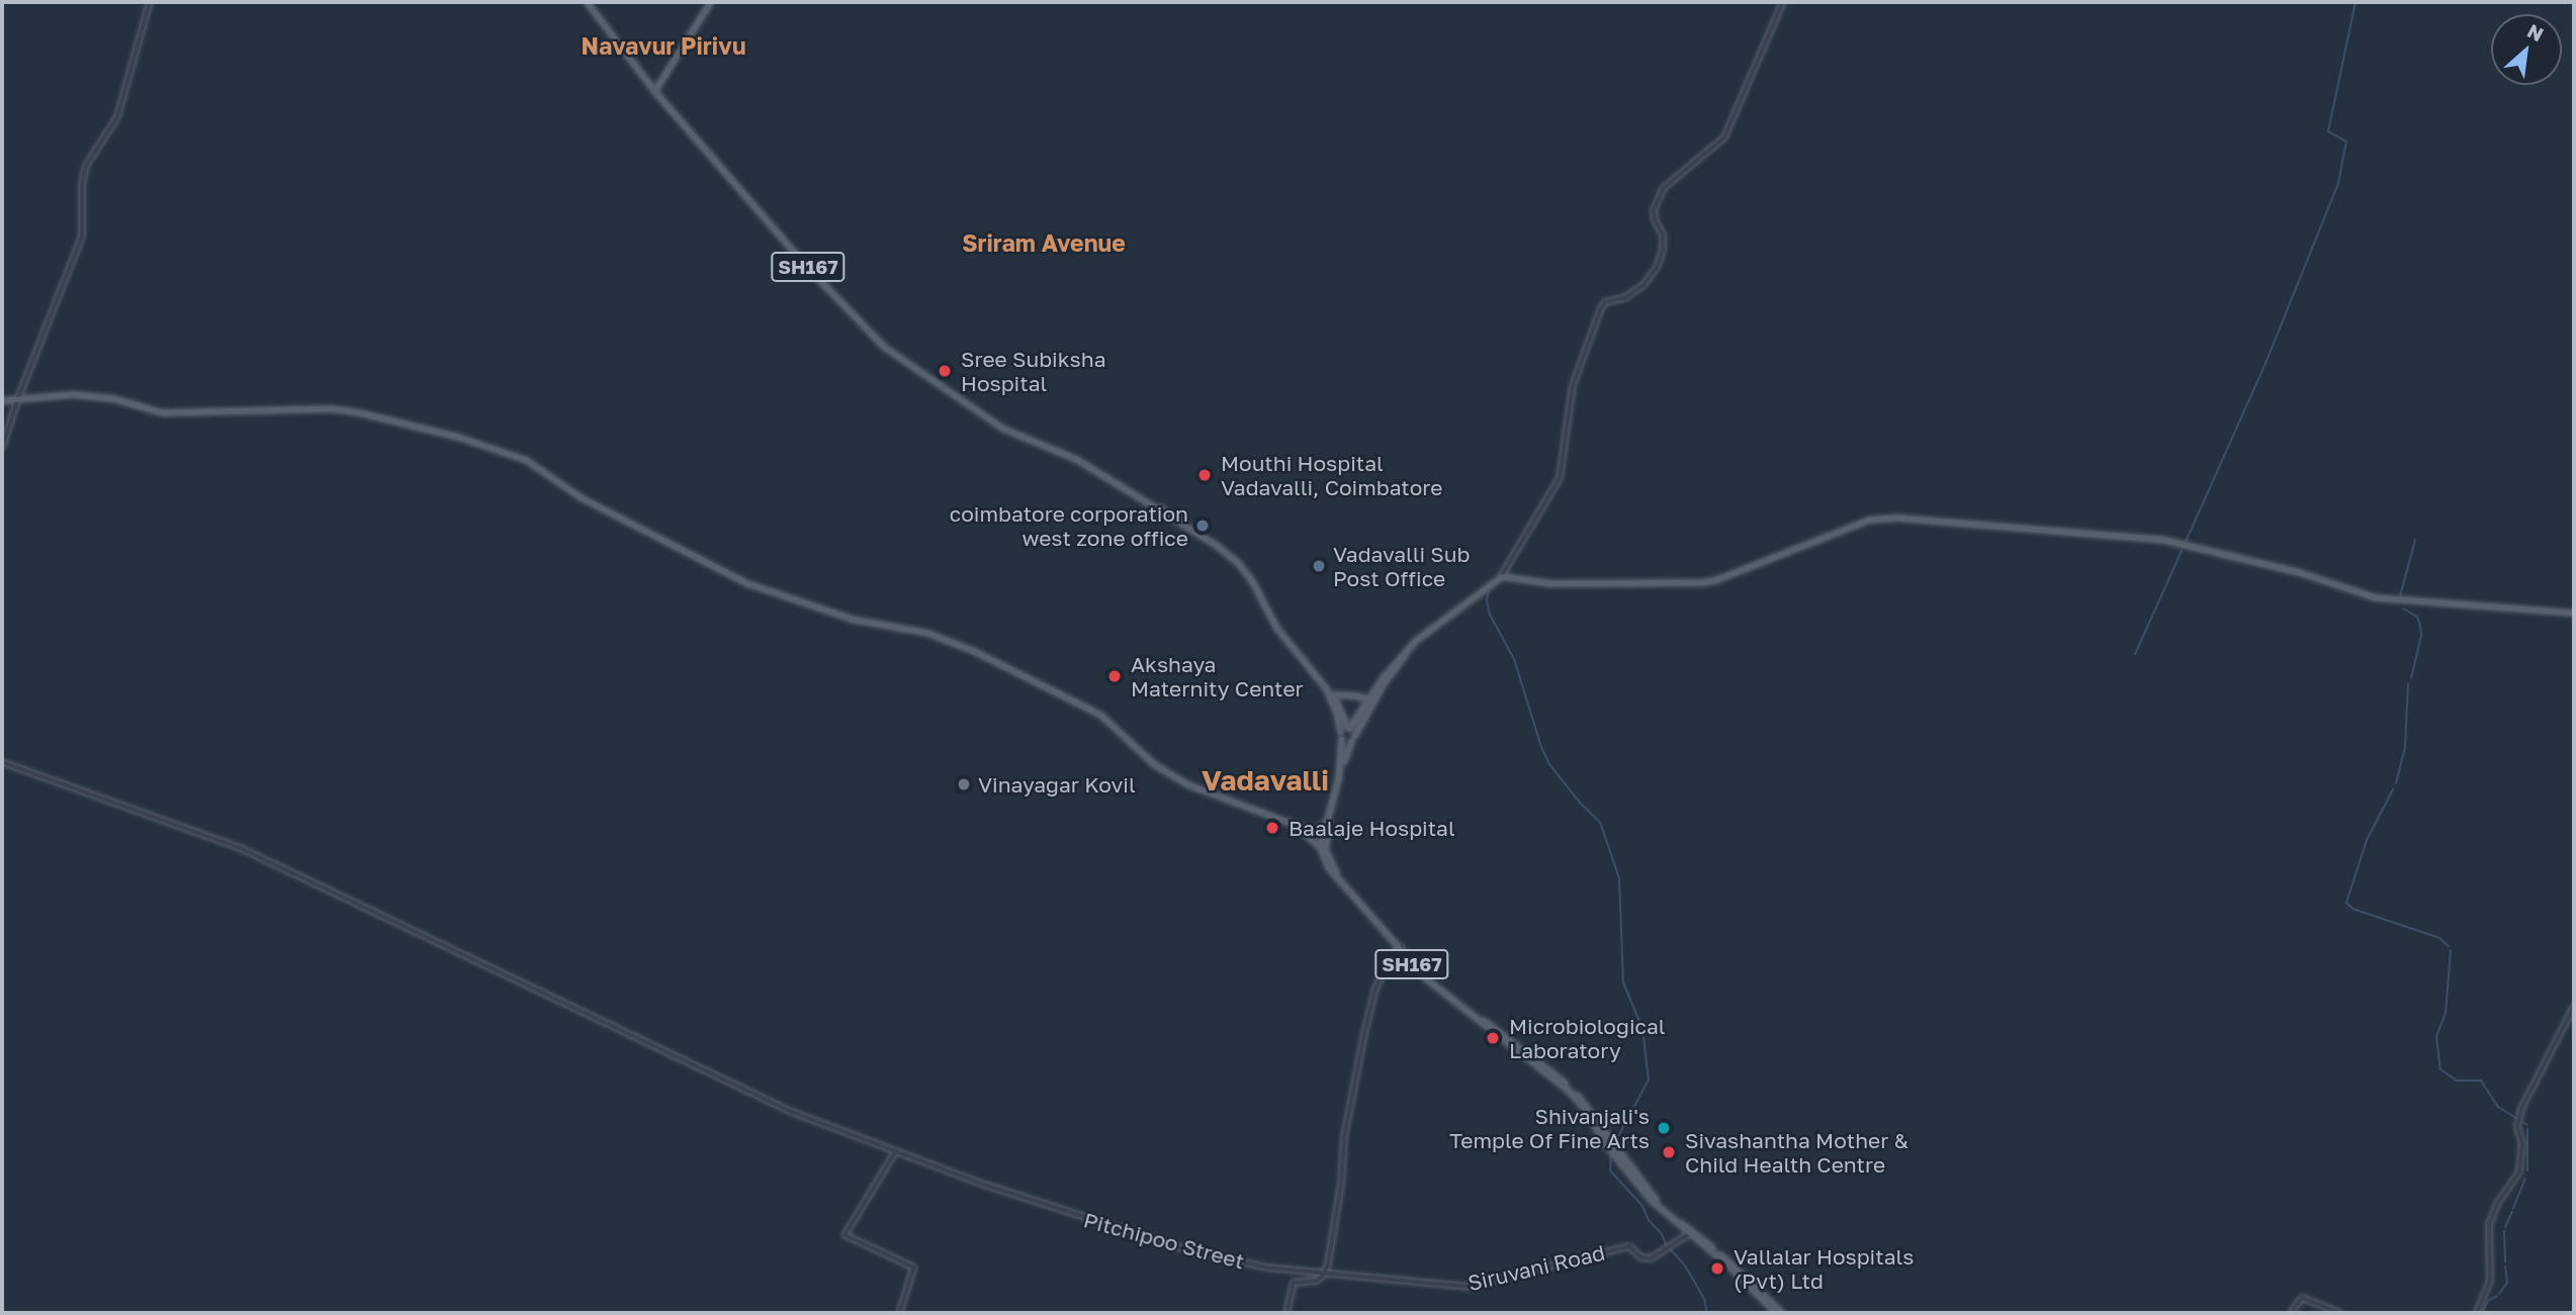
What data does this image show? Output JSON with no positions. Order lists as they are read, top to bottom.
{
  "streets": {
    "main road": ["SH167"],
    "street": ["Pitchipoo Street", "Siruvani Road"]
  },
  "crossings": [
    ["SH167", "Siruvani Road"],
    ["Pitchipoo Street", "Siruvani Road"]
  ],
  "districts": ["Navavur Pirivu", "Sriram Avenue", "Vadavalli"],
  "places": [
    "Sree Subiksha Hospital",
    "Mouthi Hospital Vadavalli, Coimbatore",
    "coimbatore corporation west zone office",
    "Vadavalli Sub Post Office",
    "Akshaya Maternity Center",
    "Vinayagar Kovil",
    "Baalaje Hospital",
    "Microbiological Laboratory",
    "Shivanjali's Temple Of Fine Arts",
    "Sivashantha Mother & Child Health Centre",
    "Vallalar Hospitals (Pvt) Ltd"
  ],
  "north": "top right"
}
